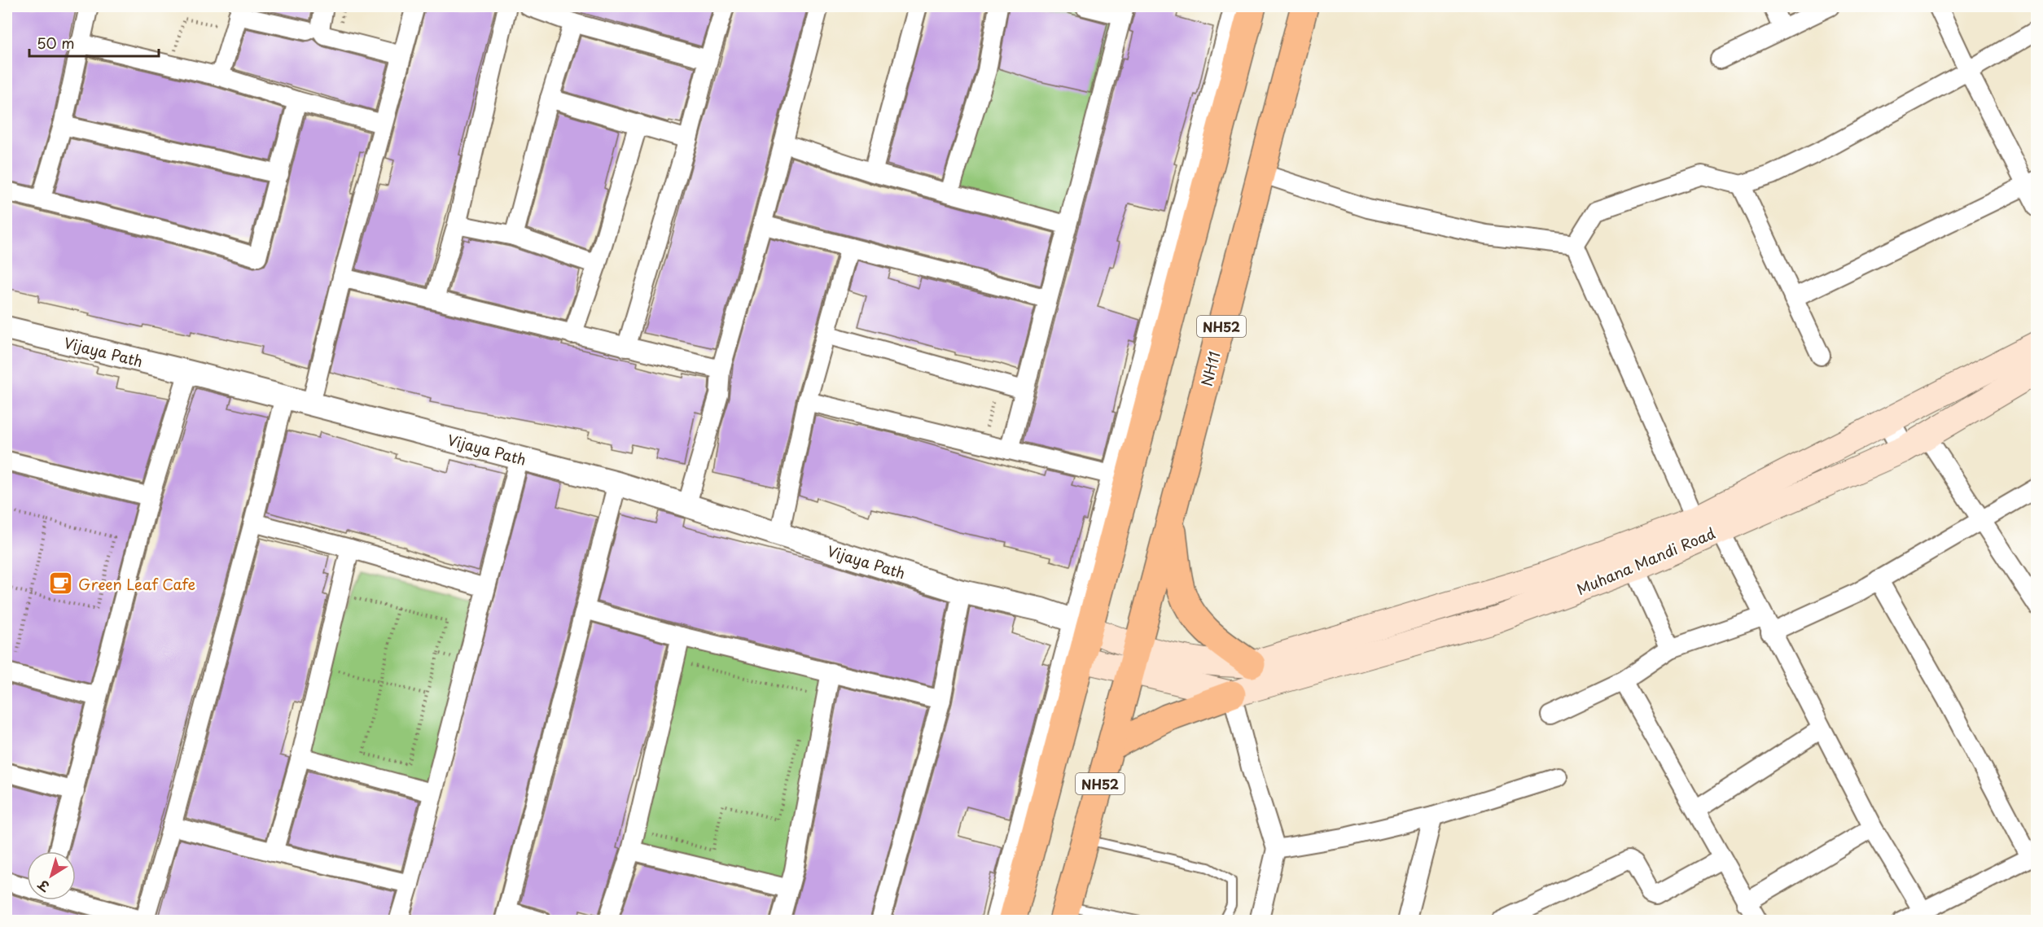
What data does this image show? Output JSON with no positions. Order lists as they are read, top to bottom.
{
  "streets": {
    "highway": ["NH52", "NH11"],
    "main road": ["Muhana Mandi Road"],
    "street": ["Vijaya Path"]
  },
  "crossings": [
    ["NH52", "NH11"]
  ],
  "places": {
    "cafe": ["Green Leaf Cafe"]
  },
  "scale_bar": "50 m",
  "north": "bottom left"
}
